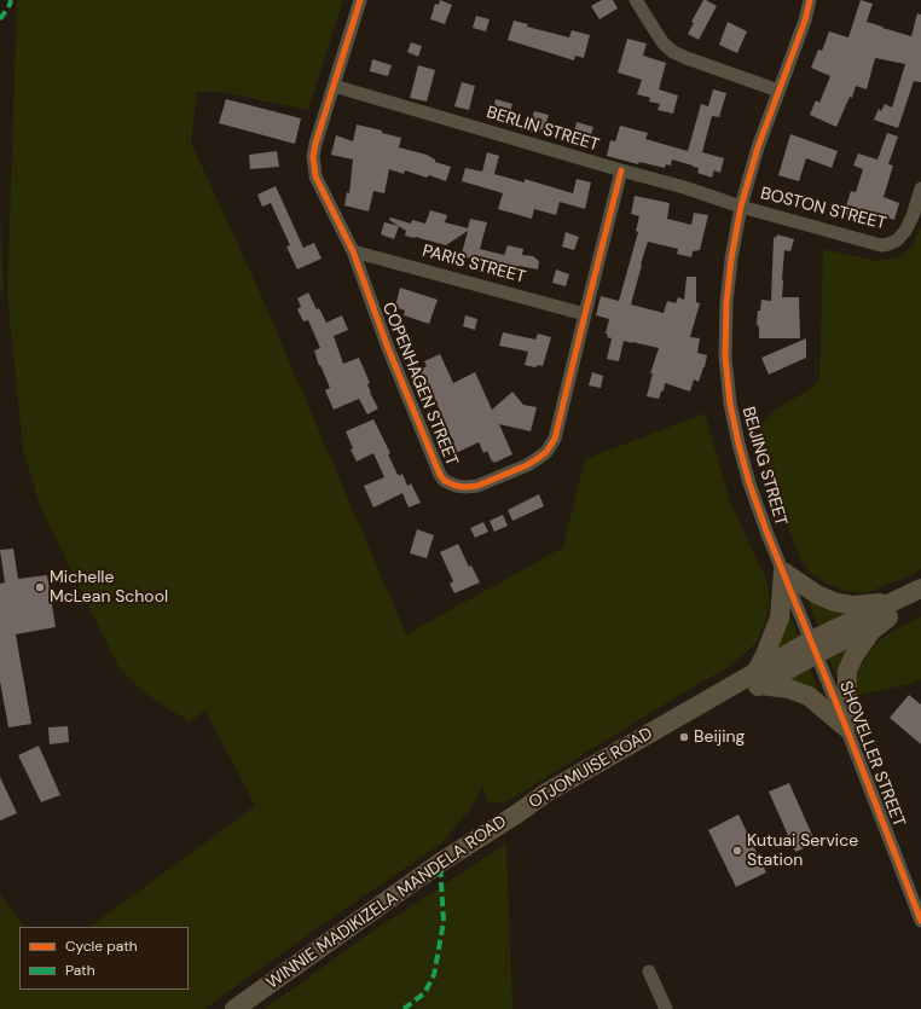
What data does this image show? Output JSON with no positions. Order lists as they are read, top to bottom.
{
  "streets": {
    "main road": ["OTJOMUISE ROAD", "WINNIE MADIKIZELA MANDELA ROAD"],
    "street": [
      "BERLIN STREET",
      "BOSTON STREET",
      "PARIS STREET",
      "COPENHAGEN STREET",
      "BEIJING STREET",
      "SHOVELLER STREET"
    ]
  },
  "crossings": [
    ["BERLIN STREET", "BOSTON STREET"],
    ["BERLIN STREET", "COPENHAGEN STREET"],
    ["BERLIN STREET", "BEIJING STREET"],
    ["BOSTON STREET", "BEIJING STREET"],
    ["PARIS STREET", "COPENHAGEN STREET"],
    ["BEIJING STREET", "SHOVELLER STREET"],
    ["BEIJING STREET", "OTJOMUISE ROAD"],
    ["SHOVELLER STREET", "OTJOMUISE ROAD"],
    ["OTJOMUISE ROAD", "WINNIE MADIKIZELA MANDELA ROAD"]
  ],
  "places": ["Michelle McLean School", "Beijing", "Kutuai Service Station"],
  "legend": ["Cycle path", "Path"]
}
